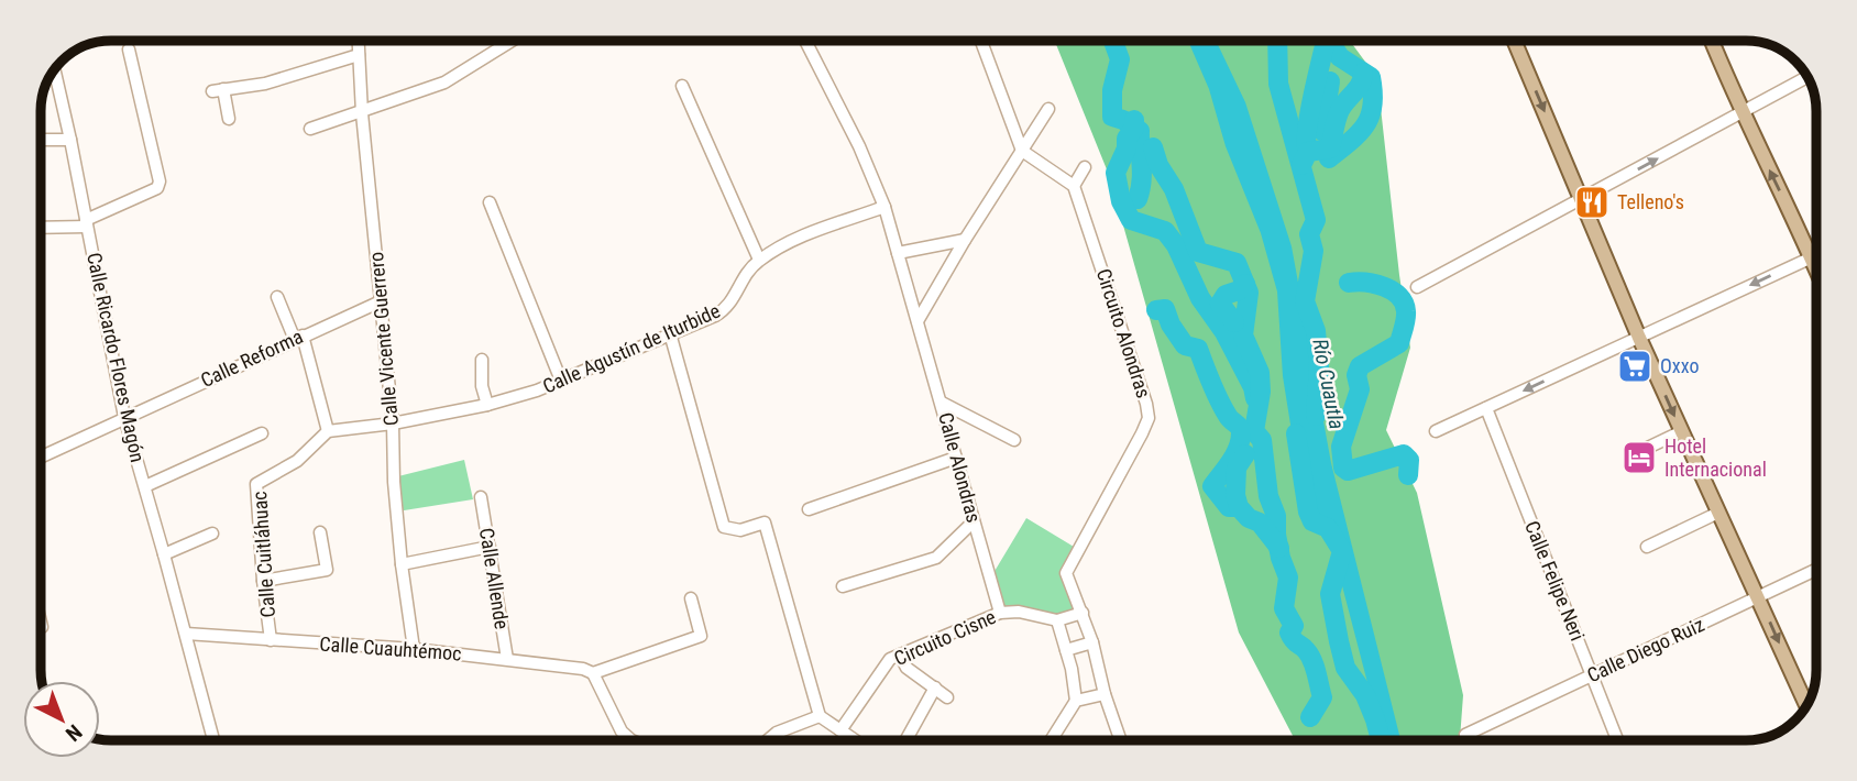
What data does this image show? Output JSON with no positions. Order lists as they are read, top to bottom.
{
  "streets": {
    "street": [
      "Circuito Alondras",
      "Calle Vicente Guerrero",
      "Calle Agustín de Iturbide",
      "Calle Ricardo Flores Magón",
      "Calle Reforma",
      "Calle Alondras",
      "Calle Cuitláhuac",
      "Calle Allende",
      "Calle Felipe Neri",
      "Circuito Cisne",
      "Calle Cuauhtémoc",
      "Calle Diego Ruiz"
    ]
  },
  "crossings": [
    ["Circuito Alondras", "Circuito Cisne"],
    ["Calle Vicente Guerrero", "Calle Agustín de Iturbide"],
    ["Calle Vicente Guerrero", "Calle Reforma"],
    ["Calle Vicente Guerrero", "Calle Cuauhtémoc"],
    ["Calle Agustín de Iturbide", "Calle Alondras"],
    ["Calle Ricardo Flores Magón", "Calle Reforma"],
    ["Calle Ricardo Flores Magón", "Calle Cuauhtémoc"],
    ["Calle Alondras", "Circuito Cisne"],
    ["Calle Cuitláhuac", "Calle Cuauhtémoc"],
    ["Calle Allende", "Calle Cuauhtémoc"],
    ["Calle Felipe Neri", "Calle Diego Ruiz"]
  ],
  "water": ["Río Cuautla"],
  "places": {
    "restaurant": ["Telleno's"],
    "supermarket": ["Oxxo"],
    "hotel": ["Hotel Internacional"]
  },
  "north": "bottom right"
}
